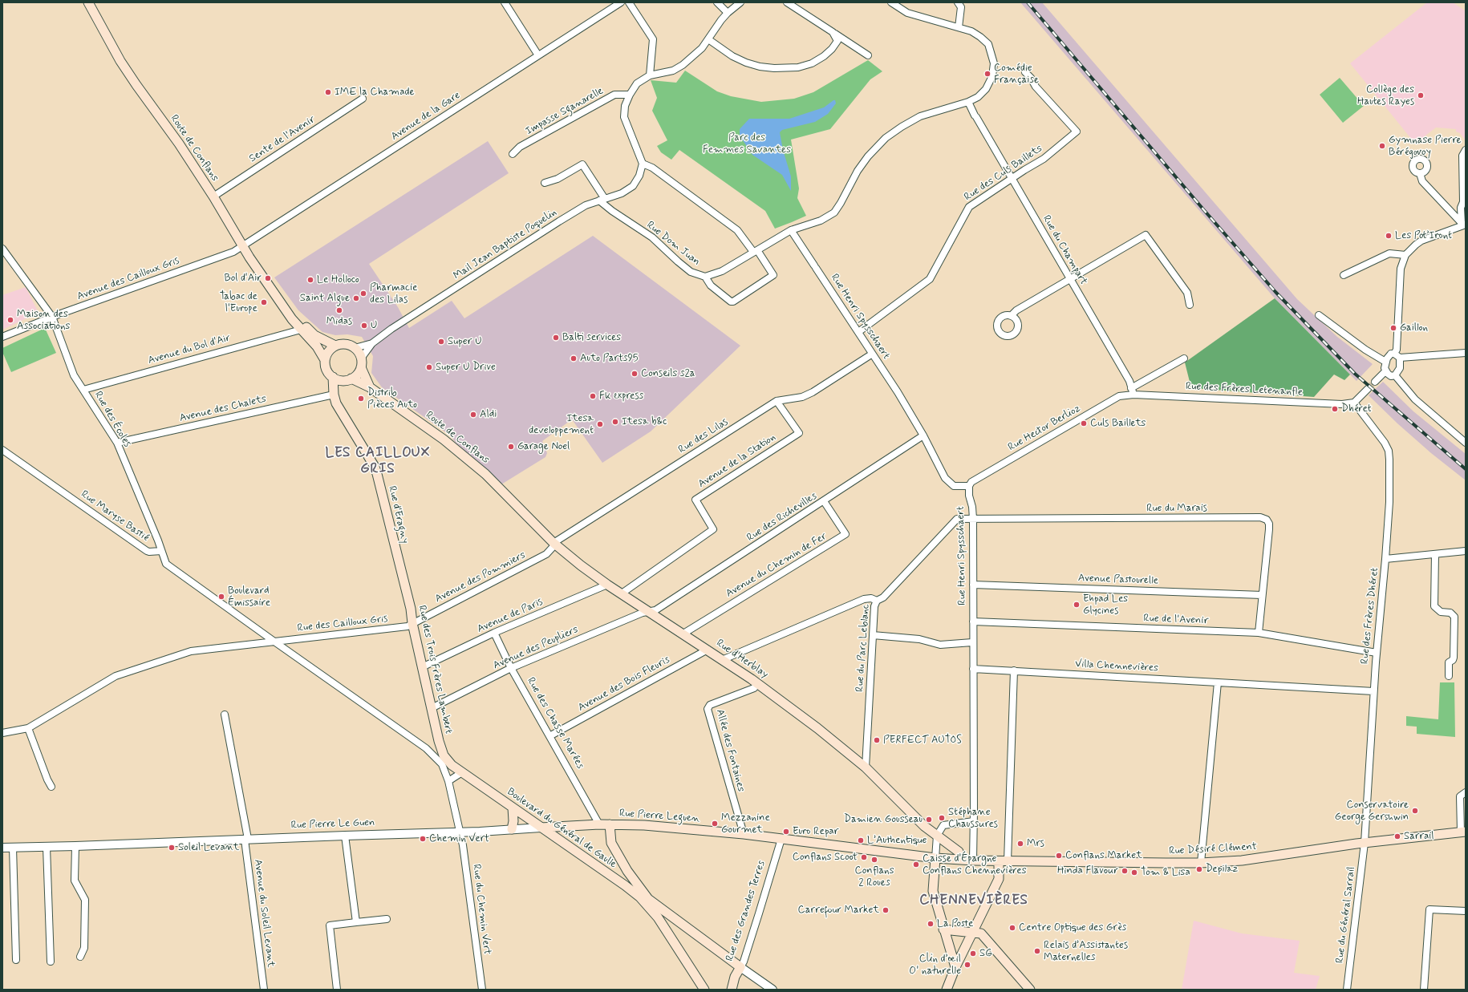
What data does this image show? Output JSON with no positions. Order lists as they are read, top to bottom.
{
  "streets": {
    "main road": [
      "Route de Conflans",
      "Rue d'Eragny",
      "Rue d'Herblay",
      "Rue des Trois Frères Lambert",
      "Rue Pierre Leguen",
      "Rue Pierre Le Guen",
      "Boulevard du Général de Gaulle",
      "Rue Désiré Clément",
      "Rue des Grandes Terres"
    ],
    "street": [
      "Impasse Sganarelle",
      "Avenue de la Gare",
      "Sente de l'Avenir",
      "Rue des Culs Baillets",
      "Rue Dom Juan",
      "Mail Jean Baptiste Poquelin",
      "Rue du Champart",
      "Avenue des Cailloux Gris",
      "Rue Henri Spysschaert",
      "Avenue du Bol d'Air",
      "Rue des Frères Letenanfle",
      "Avenue des Chalets",
      "Rue des Écoles",
      "Rue Hector Berlioz",
      "Rue des Lilas",
      "Avenue de la Station",
      "Rue du Marais",
      "Rue Maryse Bastié",
      "Rue des Richevilles",
      "Avenue du Chemin de Fer",
      "Avenue des Pommiers",
      "Avenue Pastourelle",
      "Avenue de Paris",
      "Rue des Frères Dhéret",
      "Rue de l'Avenir",
      "Rue des Cailloux Gris",
      "Avenue des Peupliers",
      "Rue du Parc Leblanc",
      "Villa Chennevières",
      "Avenue des Bois Fleuris",
      "Rue des Chasse Marées",
      "Allée des Fontaines",
      "Rue du Chemin Vert",
      "Avenue du Soleil Levant",
      "Rue du Général Sarrail"
    ]
  },
  "crossings": [
    ["Avenue de la Gare", "Route de Conflans"],
    ["Avenue de la Gare", "Avenue des Cailloux Gris"],
    ["Sente de l'Avenir", "Route de Conflans"],
    ["Route de Conflans", "Mail Jean Baptiste Poquelin"],
    ["Route de Conflans", "Avenue des Cailloux Gris"],
    ["Route de Conflans", "Avenue du Bol d'Air"],
    ["Route de Conflans", "Rue d'Eragny"],
    ["Route de Conflans", "Rue d'Herblay"],
    ["Rue des Culs Baillets", "Rue du Champart"],
    ["Rue des Culs Baillets", "Rue Henri Spysschaert"],
    ["Rue Dom Juan", "Mail Jean Baptiste Poquelin"],
    ["Mail Jean Baptiste Poquelin", "Rue d'Eragny"],
    ["Rue du Champart", "Rue des Frères Letenanfle"],
    ["Rue du Champart", "Rue Hector Berlioz"],
    ["Avenue des Cailloux Gris", "Rue des Écoles"],
    ["Rue Henri Spysschaert", "Rue Hector Berlioz"],
    ["Rue Henri Spysschaert", "Rue du Marais"],
    ["Rue Henri Spysschaert", "Rue des Richevilles"],
    ["Rue Henri Spysschaert", "Avenue Pastourelle"],
    ["Rue Henri Spysschaert", "Rue de l'Avenir"],
    ["Rue Henri Spysschaert", "Villa Chennevières"],
    ["Rue Henri Spysschaert", "Rue Désiré Clément"],
    ["Avenue du Bol d'Air", "Rue des Écoles"],
    ["Rue des Frères Letenanfle", "Rue Hector Berlioz"],
    ["Rue des Frères Letenanfle", "Rue des Frères Dhéret"],
    ["Avenue des Chalets", "Rue des Écoles"],
    ["Avenue des Chalets", "Rue d'Eragny"],
    ["Rue des Écoles", "Rue Maryse Bastié"],
    ["Rue des Lilas", "Avenue de la Station"],
    ["Rue des Lilas", "Avenue des Pommiers"],
    ["Rue des Lilas", "Rue d'Herblay"],
    ["Avenue de la Station", "Rue d'Herblay"],
    ["Rue du Marais", "Avenue Pastourelle"],
    ["Rue du Marais", "Rue de l'Avenir"],
    ["Rue d'Eragny", "Rue des Trois Frères Lambert"],
    ["Rue des Richevilles", "Avenue du Chemin de Fer"],
    ["Rue des Richevilles", "Avenue des Peupliers"],
    ["Rue des Richevilles", "Rue d'Herblay"],
    ["Avenue du Chemin de Fer", "Rue d'Herblay"],
    ["Avenue des Pommiers", "Rue des Cailloux Gris"],
    ["Avenue des Pommiers", "Rue d'Herblay"],
    ["Avenue des Pommiers", "Rue des Trois Frères Lambert"],
    ["Avenue de Paris", "Rue d'Herblay"],
    ["Avenue de Paris", "Rue des Trois Frères Lambert"],
    ["Avenue de Paris", "Rue des Chasse Marées"],
    ["Rue des Frères Dhéret", "Rue de l'Avenir"],
    ["Rue des Frères Dhéret", "Villa Chennevières"],
    ["Rue des Frères Dhéret", "Rue Désiré Clément"],
    ["Rue des Frères Dhéret", "Rue du Général Sarrail"],
    ["Rue des Cailloux Gris", "Rue des Trois Frères Lambert"],
    ["Avenue des Peupliers", "Rue d'Herblay"],
    ["Avenue des Peupliers", "Rue des Trois Frères Lambert"],
    ["Avenue des Peupliers", "Rue des Chasse Marées"],
    ["Rue du Parc Leblanc", "Rue d'Herblay"],
    ["Rue d'Herblay", "Avenue des Bois Fleuris"],
    ["Rue d'Herblay", "Allée des Fontaines"],
    ["Rue d'Herblay", "Rue Pierre Leguen"],
    ["Rue d'Herblay", "Rue Désiré Clément"],
    ["Rue des Trois Frères Lambert", "Boulevard du Général de Gaulle"],
    ["Avenue des Bois Fleuris", "Rue des Chasse Marées"],
    ["Rue des Chasse Marées", "Rue Pierre Leguen"],
    ["Rue des Chasse Marées", "Rue Pierre Le Guen"],
    ["Allée des Fontaines", "Rue Pierre Leguen"],
    ["Rue Pierre Leguen", "Rue Pierre Le Guen"],
    ["Rue Pierre Leguen", "Rue Désiré Clément"],
    ["Rue Pierre Leguen", "Rue des Grandes Terres"],
    ["Rue Pierre Le Guen", "Boulevard du Général de Gaulle"],
    ["Rue Pierre Le Guen", "Rue du Chemin Vert"],
    ["Rue Pierre Le Guen", "Avenue du Soleil Levant"],
    ["Boulevard du Général de Gaulle", "Rue des Grandes Terres"],
    ["Rue Désiré Clément", "Rue du Général Sarrail"]
  ],
  "districts": ["LES CAILLOUX GRIS", "CHENNEVIÈRES"],
  "parks": ["Parc des Femmes Savantes"],
  "places": [
    "Comédie Française",
    "IME la Chamade",
    "Collège des Hautes Rayes",
    "Gymnase Pierre Bérégovoy",
    "Les Pot’Iront",
    "Bol d'Air",
    "Le Holloco",
    "Pharmacie des Lilas",
    "Saint Algue",
    "Tabac de l'Europe",
    "Midas",
    "Maison des Associations",
    "U",
    "Gaillon",
    "Balti services",
    "Super U",
    "Auto Parts95",
    "Super U Drive",
    "Conseils s2a",
    "Fk express",
    "Distrib Pièces Auto",
    "Dhéret",
    "Aldi",
    "Itesa b&c",
    "Culs Baillets",
    "Itesa developpement",
    "Garage Noel",
    "Boulevard Émissaire",
    "Ehpad Les Glycines",
    "PERFECT AUTOS",
    "Conservatoire George Gershwin",
    "Stéphane Chaussures",
    "Damien Gousseau",
    "Mezzanine Gourmet",
    "Euro Repar",
    "Sarrail",
    "Chemin Vert",
    "L’Authentique",
    "Mrs",
    "Soleil Levant",
    "Conflans Market",
    "Conflans Scoot",
    "Conflans 2 Roues",
    "Caisse d'Épargne Conflans Chennevières",
    "Depilaz",
    "Hinda Flavour",
    "Tom & Lisa",
    "Carrefour Market",
    "La Poste",
    "Centre Optique des Grès",
    "Relais d’Assistantes Maternelles",
    "SG",
    "Clin d’œil O' naturelle"
  ]
}
